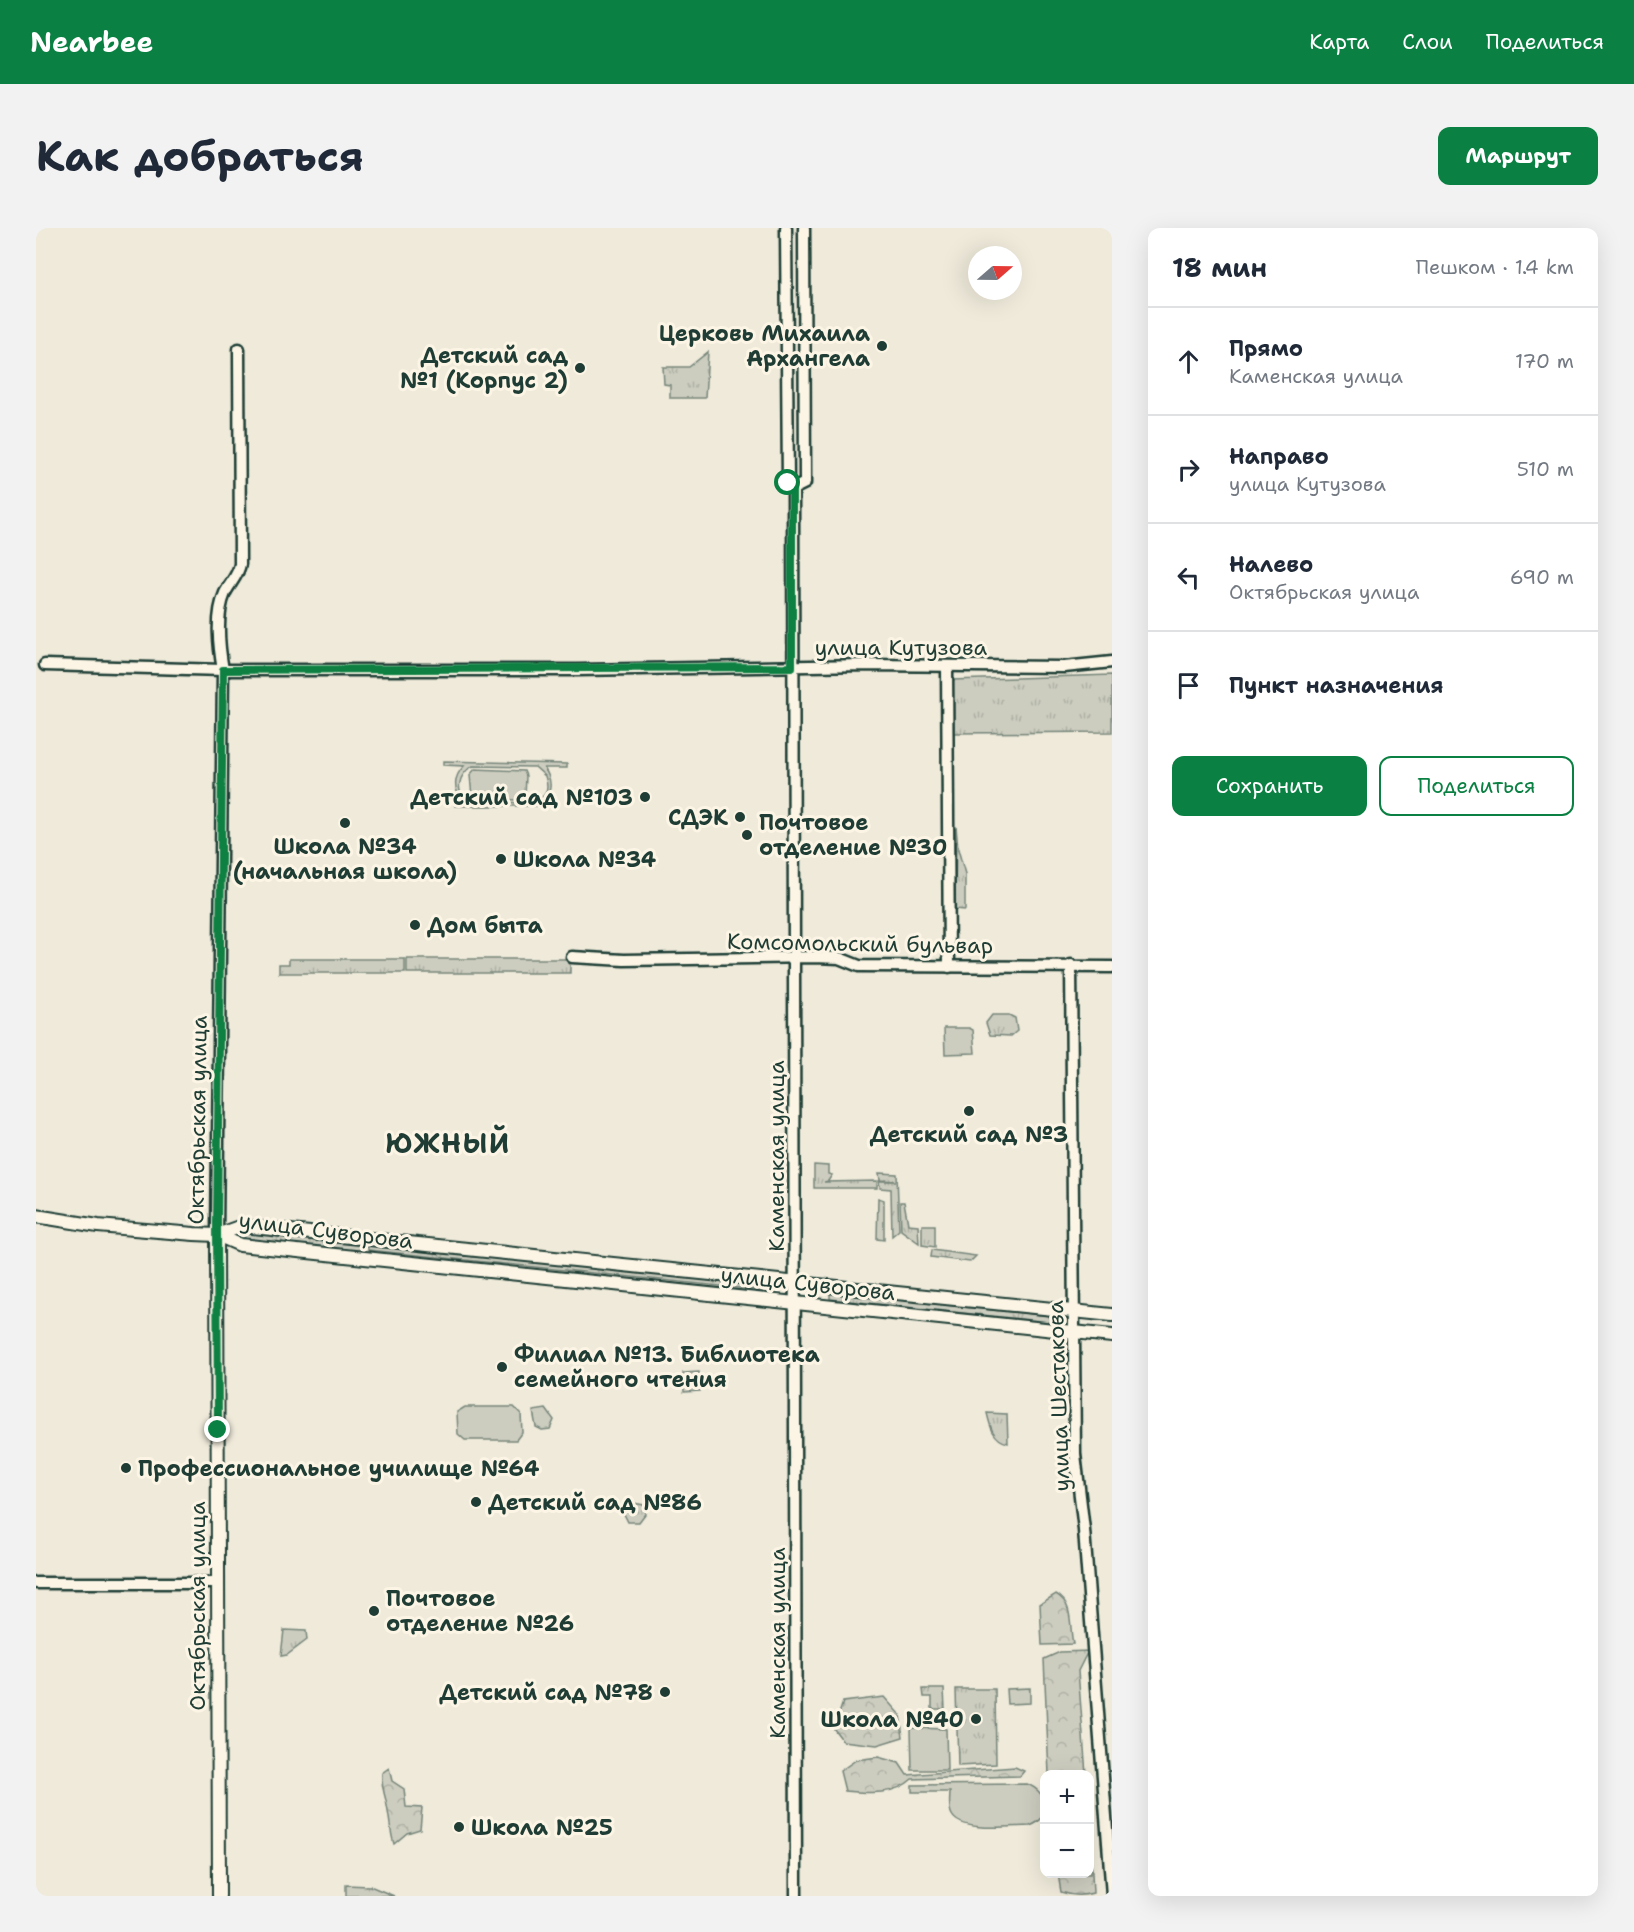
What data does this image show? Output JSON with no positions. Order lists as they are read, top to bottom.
{
  "streets": {
    "main road": ["Октябрьская улица", "улица Суворова"],
    "street": [
      "улица Кутузова",
      "Комсомольский бульвар",
      "Каменская улица",
      "улица Шестакова"
    ]
  },
  "crossings": [
    ["улица Кутузова", "Октябрьская улица"],
    ["улица Кутузова", "Каменская улица"],
    ["Комсомольский бульвар", "Каменская улица"],
    ["Комсомольский бульвар", "улица Шестакова"],
    ["Октябрьская улица", "улица Суворова"],
    ["Каменская улица", "улица Суворова"],
    ["улица Суворова", "улица Шестакова"]
  ],
  "districts": ["ЮЖНЫЙ"],
  "places": [
    "Церковь Михаила Архангела",
    "Детский сад №1 (Корпус 2)",
    "Детский сад №103",
    "СДЭК",
    "Школа №34 (начальная школа)",
    "Почтовое отделение №30",
    "Школа №34",
    "Дом быта",
    "Детский сад №3",
    "Филиал №13. Библиотека семейного чтения",
    "Профессиональное училище №64",
    "Детский сад №86",
    "Почтовое отделение №26",
    "Детский сад №78",
    "Школа №40",
    "Школа №25"
  ],
  "north": "right",
  "page": {
    "header": "Nearbee",
    "nav": ["Карта", "Слои", "Поделиться"],
    "buttons": [
      "Маршрут",
      ["Сохранить", "Поделиться"]
    ],
    "title": "Как добраться",
    "heading": ["18 мин", "Пешком · 1.4 km"],
    "list": [
      ["Прямо", "Каменская улица", "170 m"],
      ["Направо", "улица Кутузова", "510 m"],
      ["Налево", "Октябрьская улица", "690 m"],
      "Пункт назначения"
    ],
    "map_buttons": ["+", "−"]
  }
}
